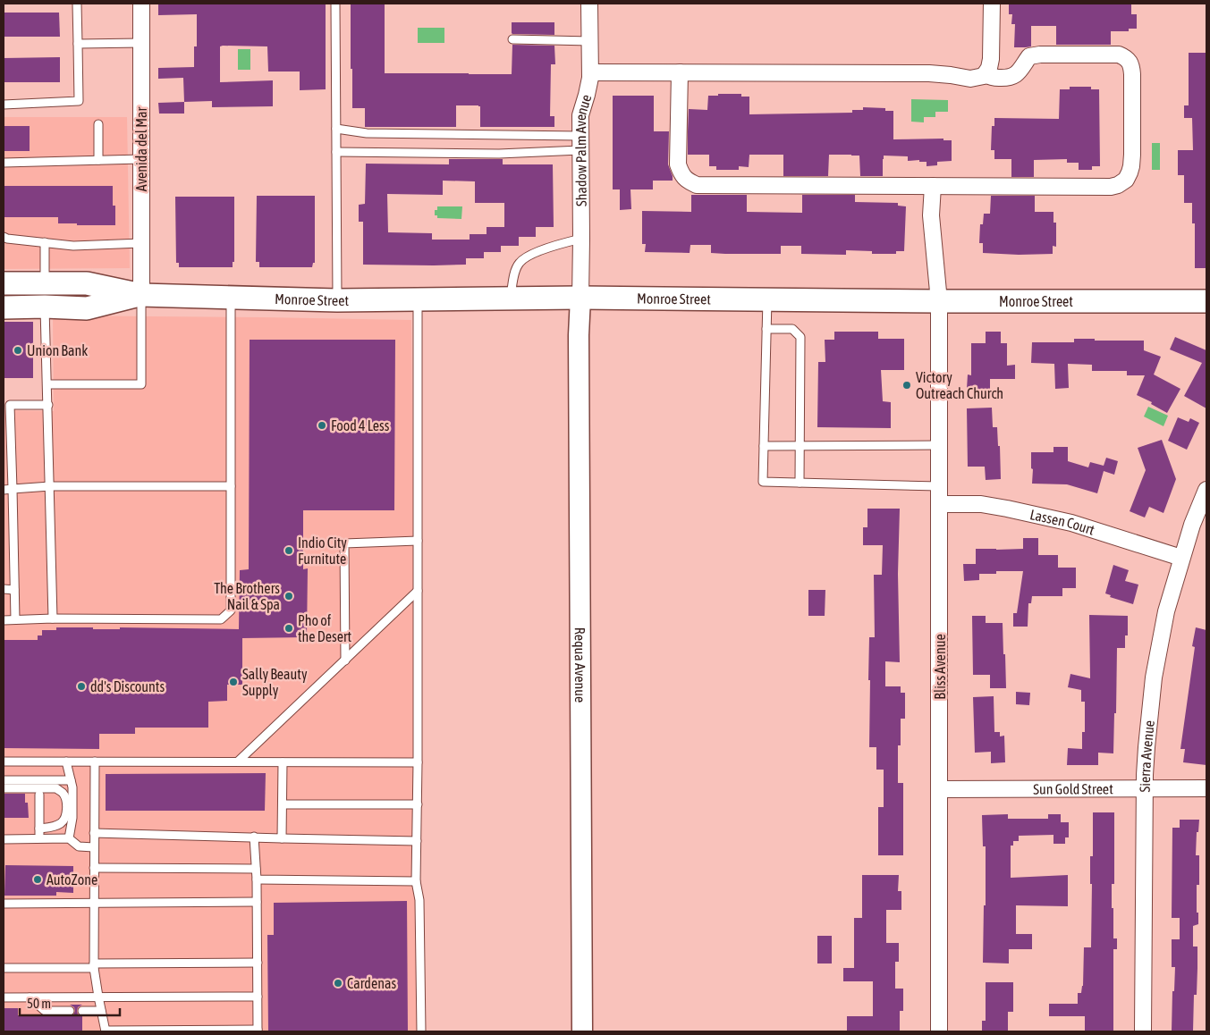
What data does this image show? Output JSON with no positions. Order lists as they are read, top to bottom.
{
  "streets": {
    "main road": ["Monroe Street"],
    "street": [
      "Avenida del Mar",
      "Shadow Palm Avenue",
      "Lassen Court",
      "Requa Avenue",
      "Bliss Avenue",
      "Sierra Avenue",
      "Sun Gold Street"
    ]
  },
  "crossings": [
    ["Avenida del Mar", "Monroe Street"],
    ["Shadow Palm Avenue", "Monroe Street"],
    ["Shadow Palm Avenue", "Requa Avenue"],
    ["Monroe Street", "Requa Avenue"],
    ["Monroe Street", "Bliss Avenue"],
    ["Lassen Court", "Bliss Avenue"],
    ["Lassen Court", "Sierra Avenue"],
    ["Bliss Avenue", "Sun Gold Street"],
    ["Sierra Avenue", "Sun Gold Street"]
  ],
  "places": [
    "Union Bank",
    "Victory Outreach Church",
    "Food 4 Less",
    "Indio City Furnitute",
    "The Brothers Nail & Spa",
    "Pho of the Desert",
    "Sally Beauty Supply",
    "dd's Discounts",
    "AutoZone",
    "Cardenas"
  ],
  "scale_bar": "50 m"
}
